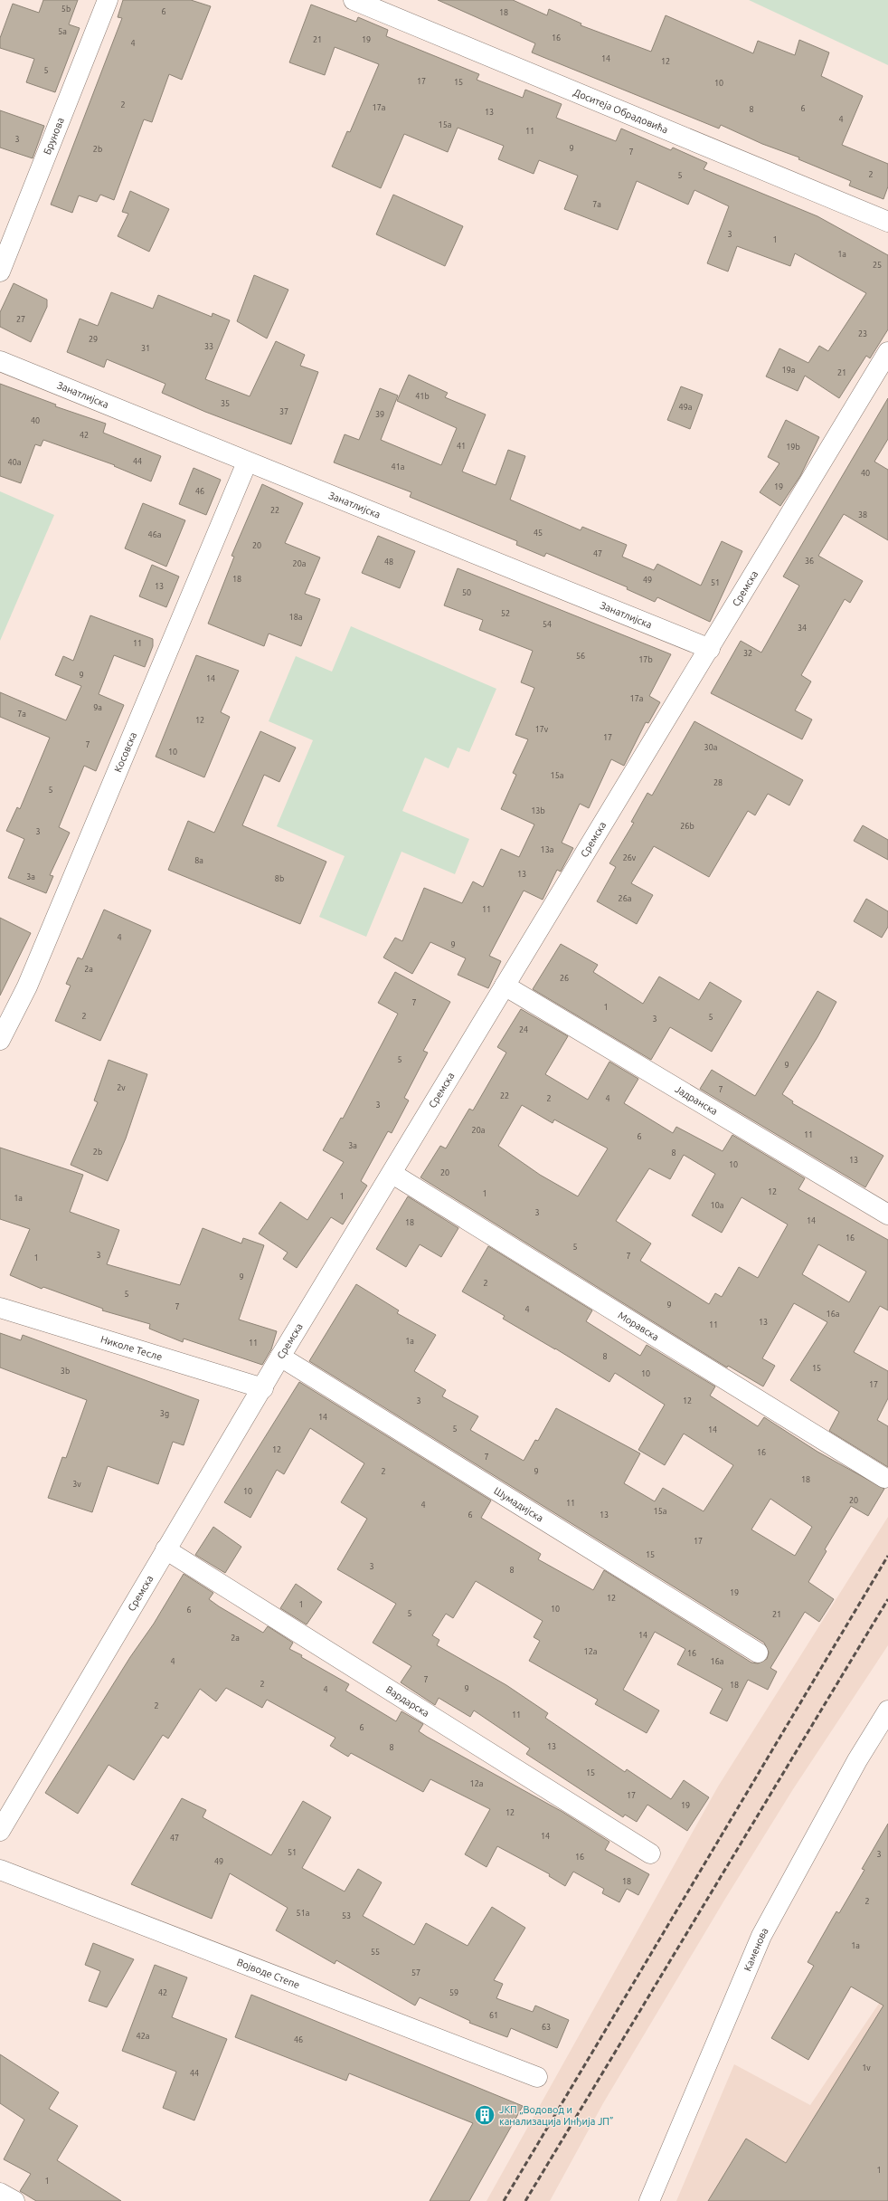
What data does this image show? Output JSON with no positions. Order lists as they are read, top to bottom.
{
  "streets": {
    "street": [
      "Доситеја Обрадовића",
      "Брунова",
      "Занатлијска",
      "Сремска",
      "Косовска",
      "Јадранска",
      "Моравска",
      "Николе Тесле",
      "Шумадијска",
      "Вардарска",
      "Каменова",
      "Војводе Степе"
    ]
  },
  "crossings": [
    ["Занатлијска", "Сремска"],
    ["Занатлијска", "Косовска"],
    ["Сремска", "Јадранска"],
    ["Сремска", "Моравска"],
    ["Сремска", "Николе Тесле"],
    ["Сремска", "Шумадијска"],
    ["Сремска", "Вардарска"]
  ],
  "places": {
    "building": ["ЈКП „Водовод и канализација Инђија ЈП”"]
  },
  "house_numbers": [
    "5b",
    "6",
    "18",
    "5a",
    "16",
    "21",
    "19",
    "4",
    "14",
    "12",
    "5",
    "17",
    "15",
    "10",
    "2",
    "17a",
    "6",
    "8",
    "13",
    "4",
    "15a",
    "11",
    "3",
    "9",
    "2b",
    "7",
    "2",
    "5",
    "7a",
    "3",
    "1",
    "1a",
    "25",
    "27",
    "23",
    "29",
    "33",
    "31",
    "19a",
    "21",
    "41b",
    "35",
    "49a",
    "37",
    "39",
    "40",
    "42",
    "41",
    "19b",
    "44",
    "40a",
    "41a",
    "40",
    "19",
    "46",
    "22",
    "38",
    "45",
    "46a",
    "20",
    "47",
    "36",
    "48",
    "20a",
    "18",
    "49",
    "51",
    "13",
    "50",
    "52",
    "18a",
    "54",
    "34",
    "11",
    "32",
    "56",
    "17b",
    "9",
    "14",
    "17a",
    "9a",
    "7a",
    "12",
    "17v",
    "17",
    "7",
    "30a",
    "10",
    "15a",
    "28",
    "5",
    "13b",
    "26b",
    "3",
    "13a",
    "26v",
    "8a",
    "13",
    "3a",
    "8b",
    "26a",
    "11",
    "4",
    "9",
    "2a",
    "26",
    "7",
    "1",
    "2",
    "5",
    "3",
    "24",
    "5",
    "9",
    "2v",
    "7",
    "22",
    "2",
    "4",
    "3",
    "20a",
    "11",
    "6",
    "3a",
    "2b",
    "8",
    "13",
    "10",
    "20",
    "12",
    "1",
    "1",
    "1a",
    "10a",
    "3",
    "14",
    "18",
    "16",
    "5",
    "3",
    "7",
    "1",
    "9",
    "2",
    "5",
    "9",
    "7",
    "4",
    "16a",
    "13",
    "11",
    "1a",
    "11",
    "8",
    "15",
    "3b",
    "10",
    "17",
    "3",
    "12",
    "3g",
    "14",
    "5",
    "14",
    "12",
    "16",
    "7",
    "2",
    "9",
    "18",
    "3v",
    "10",
    "20",
    "11",
    "4",
    "15a",
    "6",
    "13",
    "17",
    "15",
    "3",
    "8",
    "19",
    "12",
    "1",
    "10",
    "6",
    "5",
    "21",
    "14",
    "2a",
    "12a",
    "16",
    "4",
    "16a",
    "7",
    "2",
    "18",
    "9",
    "4",
    "2",
    "11",
    "6",
    "13",
    "8",
    "15",
    "12a",
    "17",
    "19",
    "12",
    "14",
    "47",
    "51",
    "3",
    "16",
    "49",
    "18",
    "2",
    "51a",
    "53",
    "1a",
    "55",
    "57",
    "42",
    "59",
    "61",
    "63",
    "42a",
    "46",
    "1v",
    "44",
    "1",
    "1"
  ]
}
